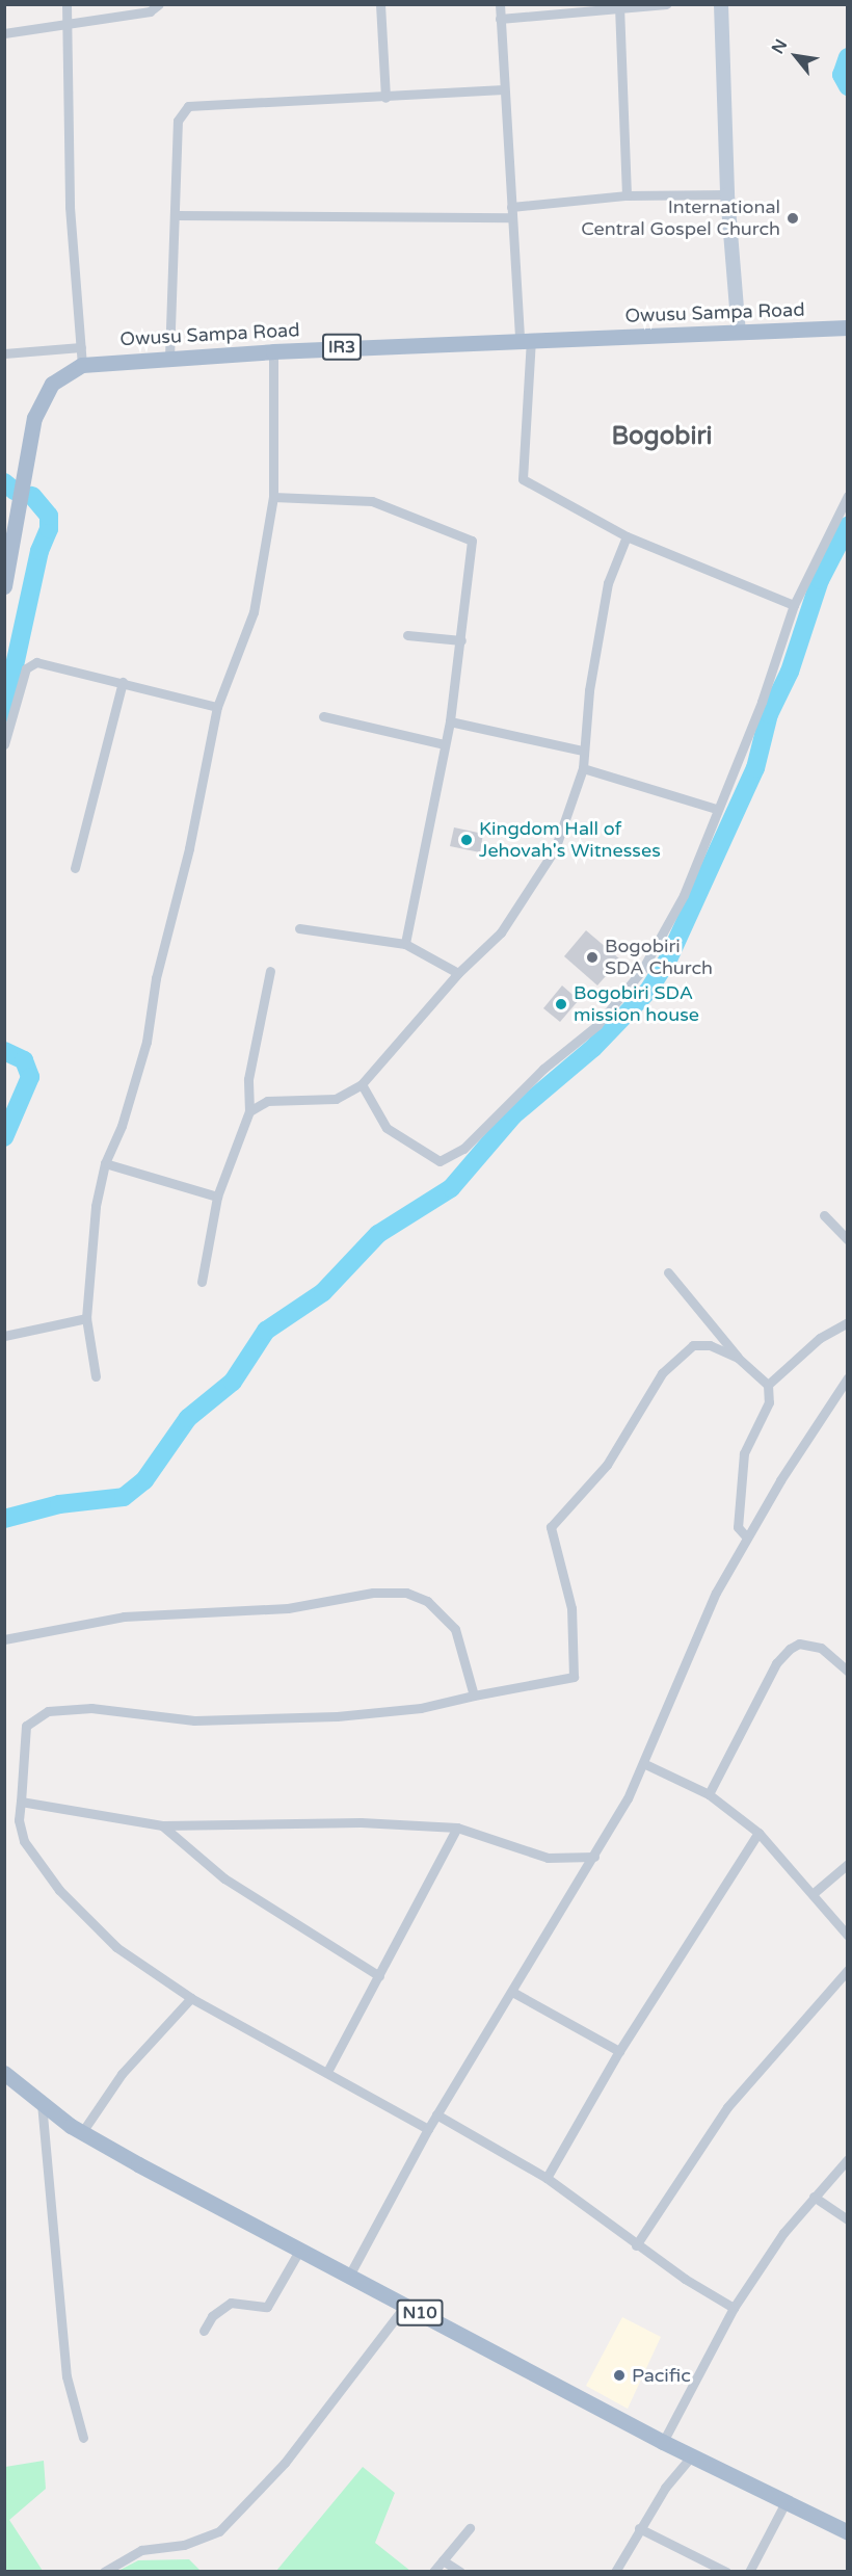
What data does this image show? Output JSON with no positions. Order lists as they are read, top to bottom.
{
  "streets": {
    "main road": ["Owusu Sampa Road", "IR3", "N10"]
  },
  "districts": ["Bogobiri"],
  "places": [
    "International Central Gospel Church",
    "Kingdom Hall of Jehovah's Witnesses",
    "Bogobiri SDA Church",
    "Bogobiri SDA mission house",
    "Pacific"
  ],
  "north": "top left"
}
